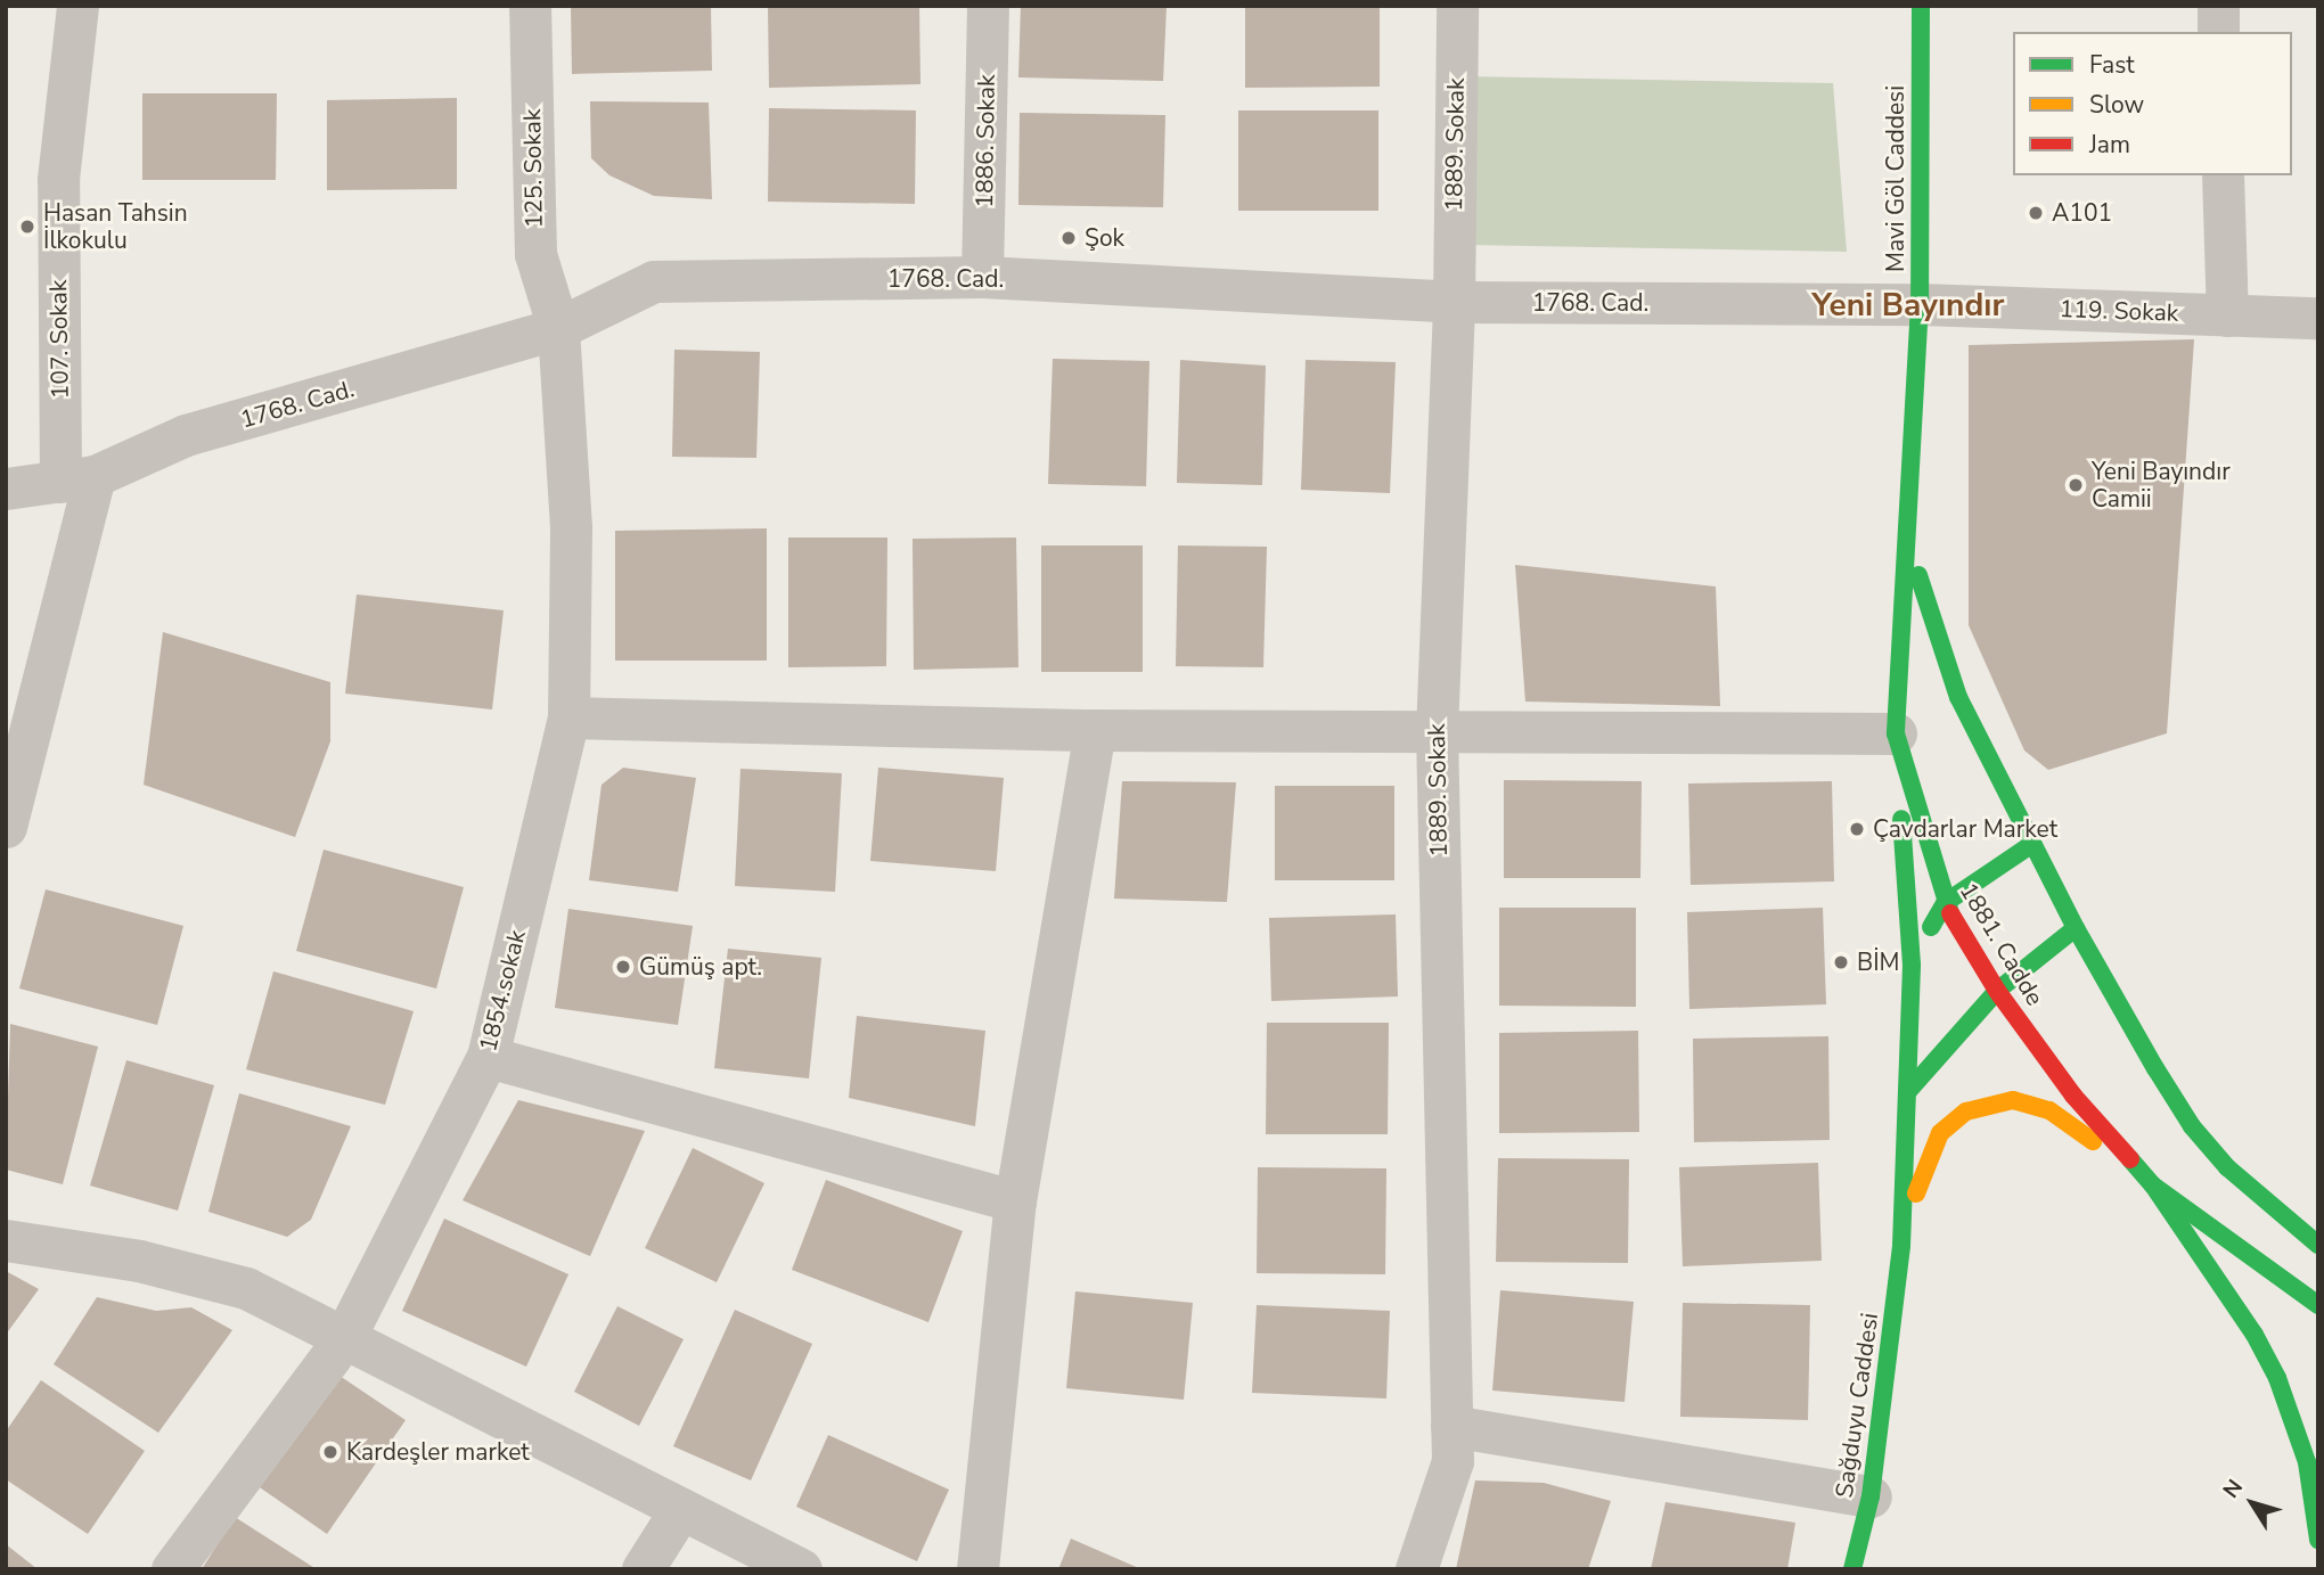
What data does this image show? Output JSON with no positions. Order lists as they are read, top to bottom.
{
  "streets": {
    "main road": ["Mavi Göl Caddesi", "1881. Cadde", "Sağduyu Caddesi"],
    "street": [
      "1886. Sokak",
      "1889. Sokak",
      "125. Sokak",
      "1768. Cad.",
      "119. Sokak",
      "107. Sokak",
      "1854.sokak"
    ]
  },
  "crossings": [
    ["1886. Sokak", "1768. Cad."],
    ["1889. Sokak", "1768. Cad."],
    ["125. Sokak", "1768. Cad."],
    ["125. Sokak", "1854.sokak"],
    ["Mavi Göl Caddesi", "1768. Cad."],
    ["Mavi Göl Caddesi", "119. Sokak"],
    ["Mavi Göl Caddesi", "1881. Cadde"],
    ["1768. Cad.", "119. Sokak"],
    ["1768. Cad.", "107. Sokak"],
    ["1768. Cad.", "1854.sokak"],
    ["1881. Cadde", "Sağduyu Caddesi"]
  ],
  "districts": ["Yeni Bayındır"],
  "places": [
    "A101",
    "Hasan Tahsin İlkokulu",
    "Şok",
    "Yeni Bayındır Camii",
    "Çavdarlar Market",
    "BİM",
    "Gümüş apt.",
    "Kardeşler market"
  ],
  "legend": ["Fast", "Slow", "Jam"],
  "north": "top left"
}
